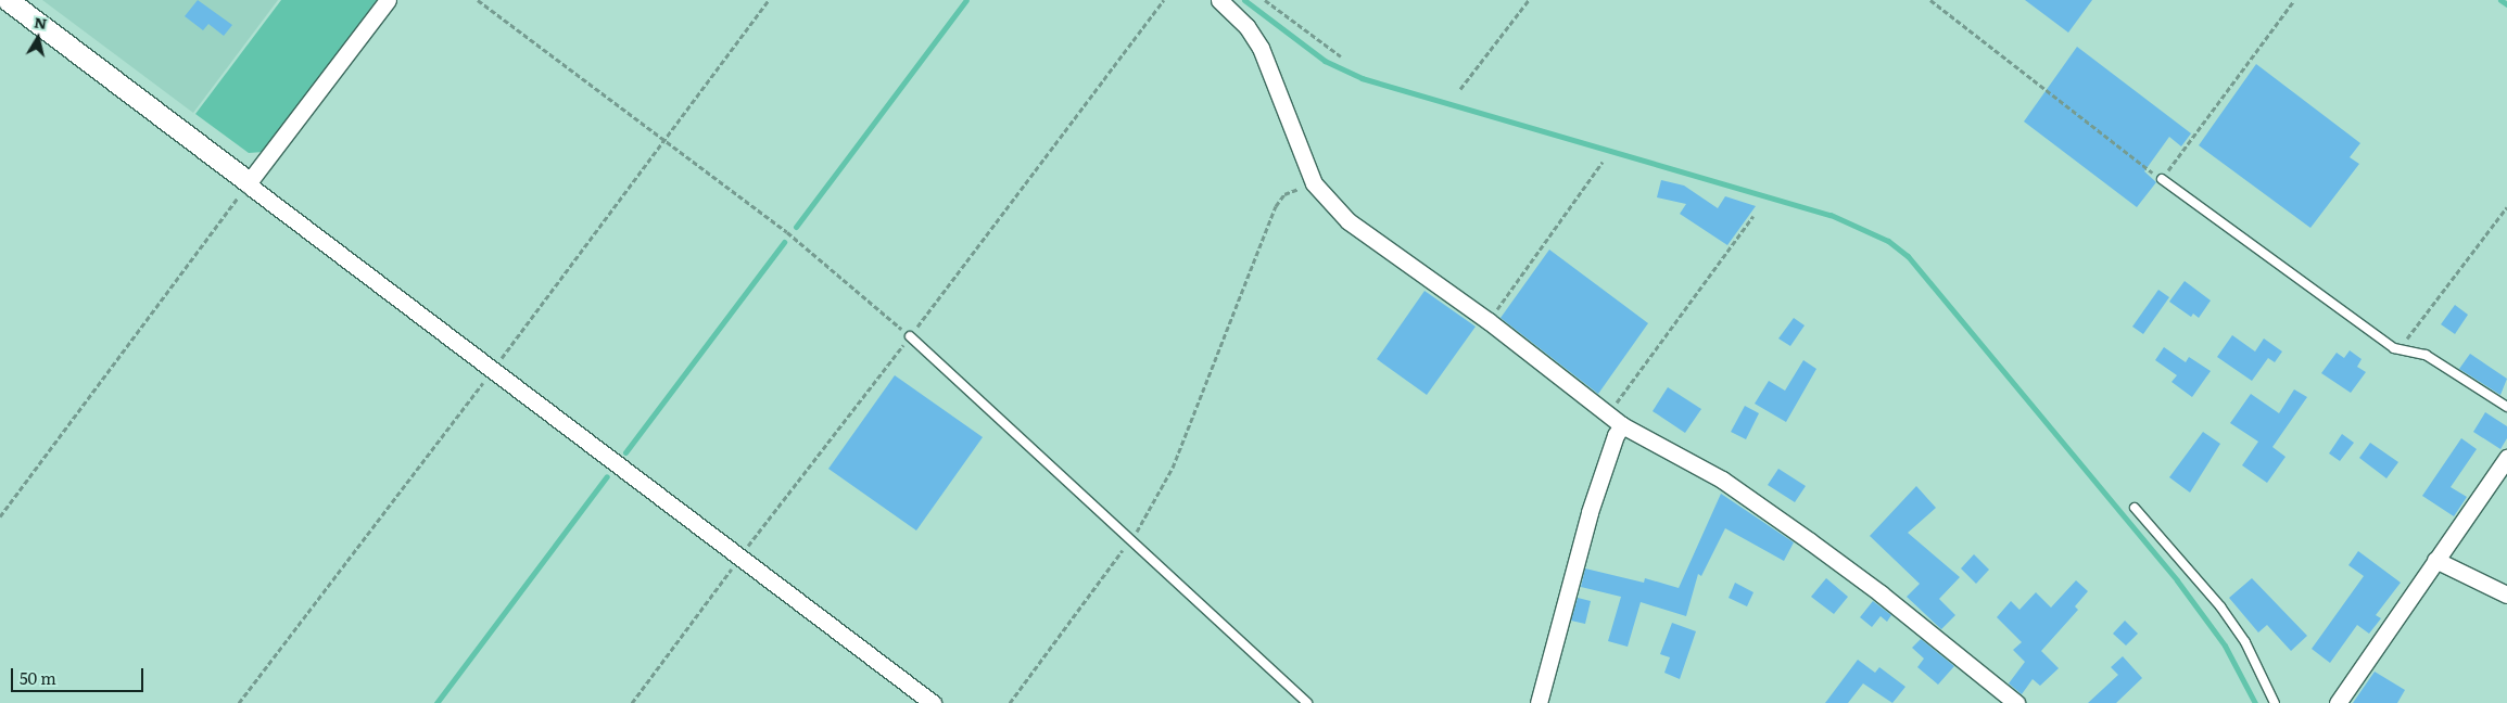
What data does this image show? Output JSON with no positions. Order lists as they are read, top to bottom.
{
  "scale_bar": "50 m",
  "north": "top"
}
